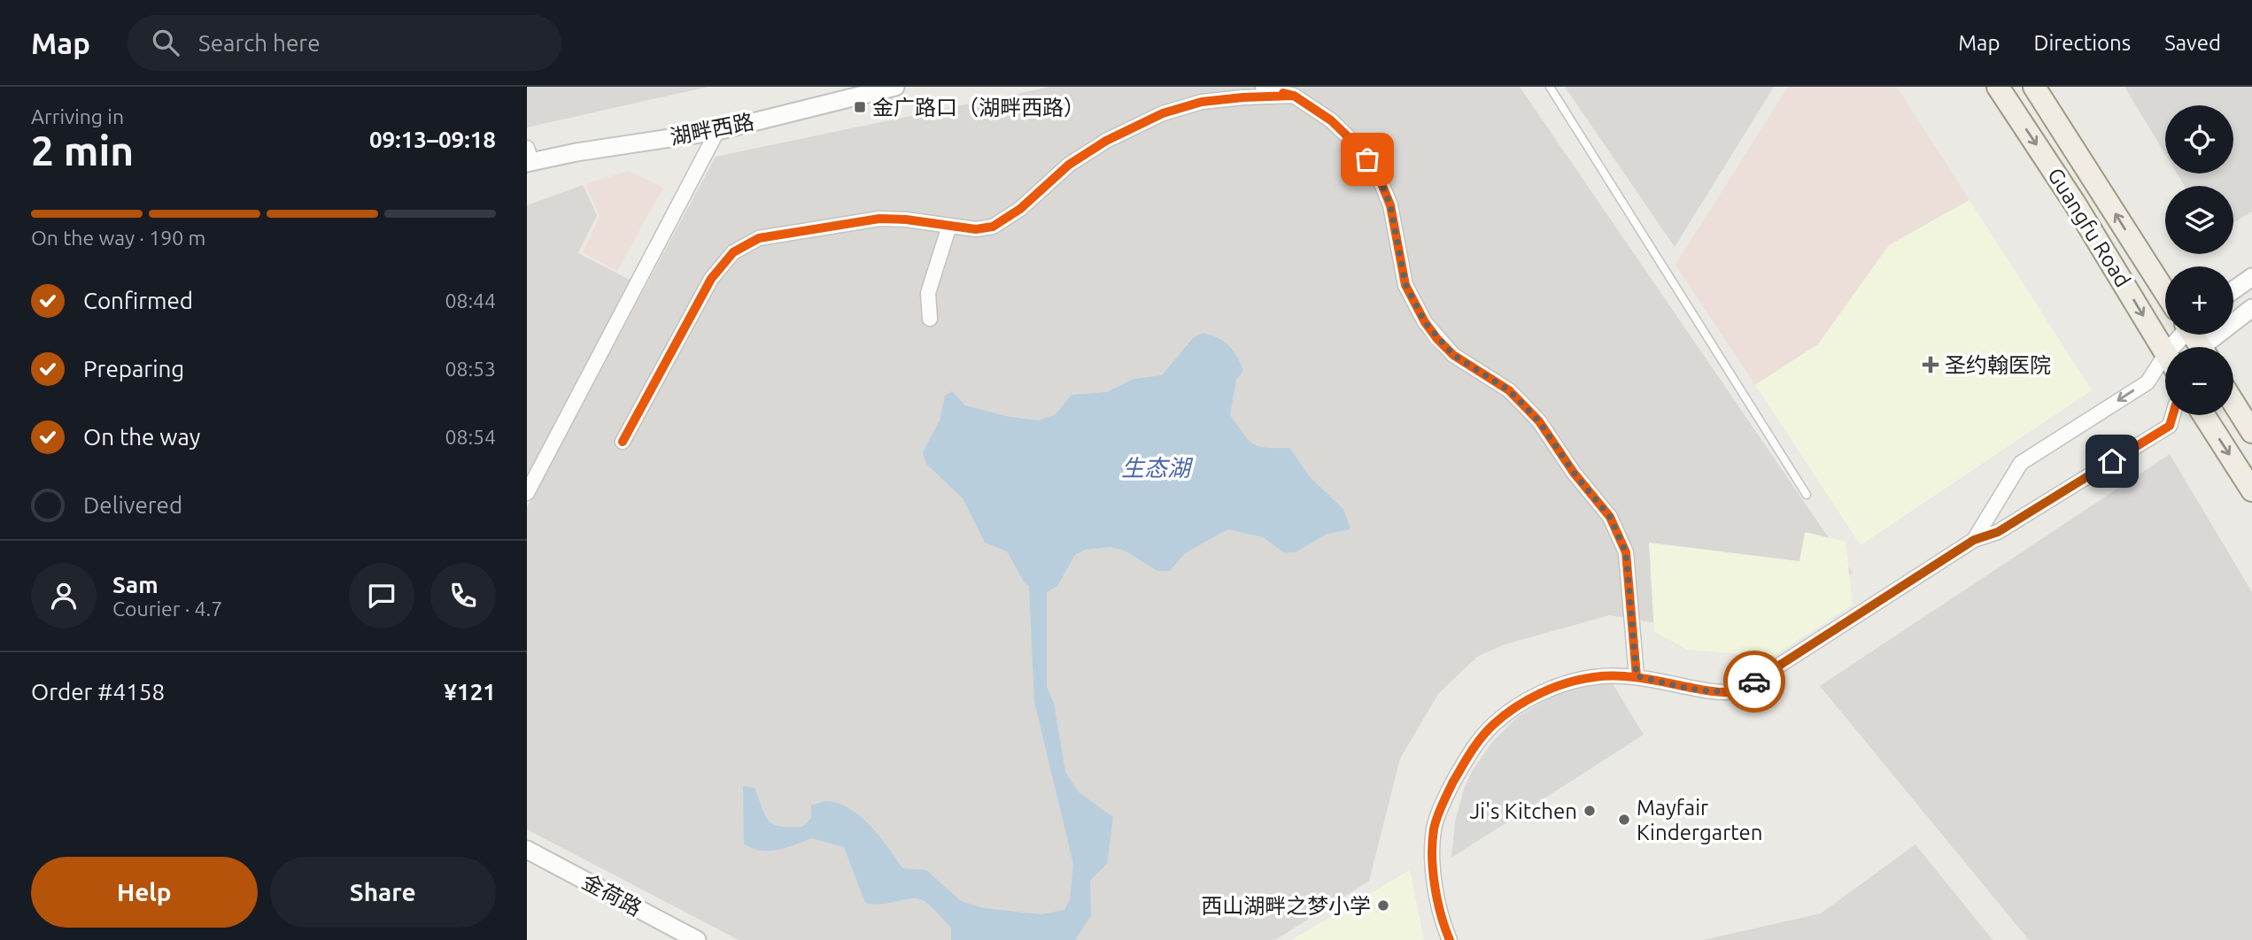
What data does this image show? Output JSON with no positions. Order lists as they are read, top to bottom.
{
  "streets": {
    "main road": ["Guangfu Road"],
    "street": ["湖畔西路", "金荷路"]
  },
  "water": ["生态湖"],
  "places": {
    "transit": ["金广路口（湖畔西路）"],
    "health": ["圣约翰医院"],
    "other": ["Ji's Kitchen", "Mayfair Kindergarten", "西山湖畔之梦小学"]
  },
  "page": {
    "header": "Map",
    "search": "Search here",
    "nav": ["Map", "Directions", "Saved"],
    "heading": ["2 min", "Arriving in", "09:13–09:18"],
    "panel": [
      "Sam",
      "Courier · 4.7",
      "Order #4158",
      "¥121"
    ],
    "map_buttons": ["+", "−"],
    "bar": "On the way · 190 m",
    "list": [
      ["Confirmed", "08:44"],
      ["Preparing", "08:53"],
      ["On the way", "08:54"],
      "Delivered"
    ],
    "buttons": ["Help", "Share"]
  }
}
